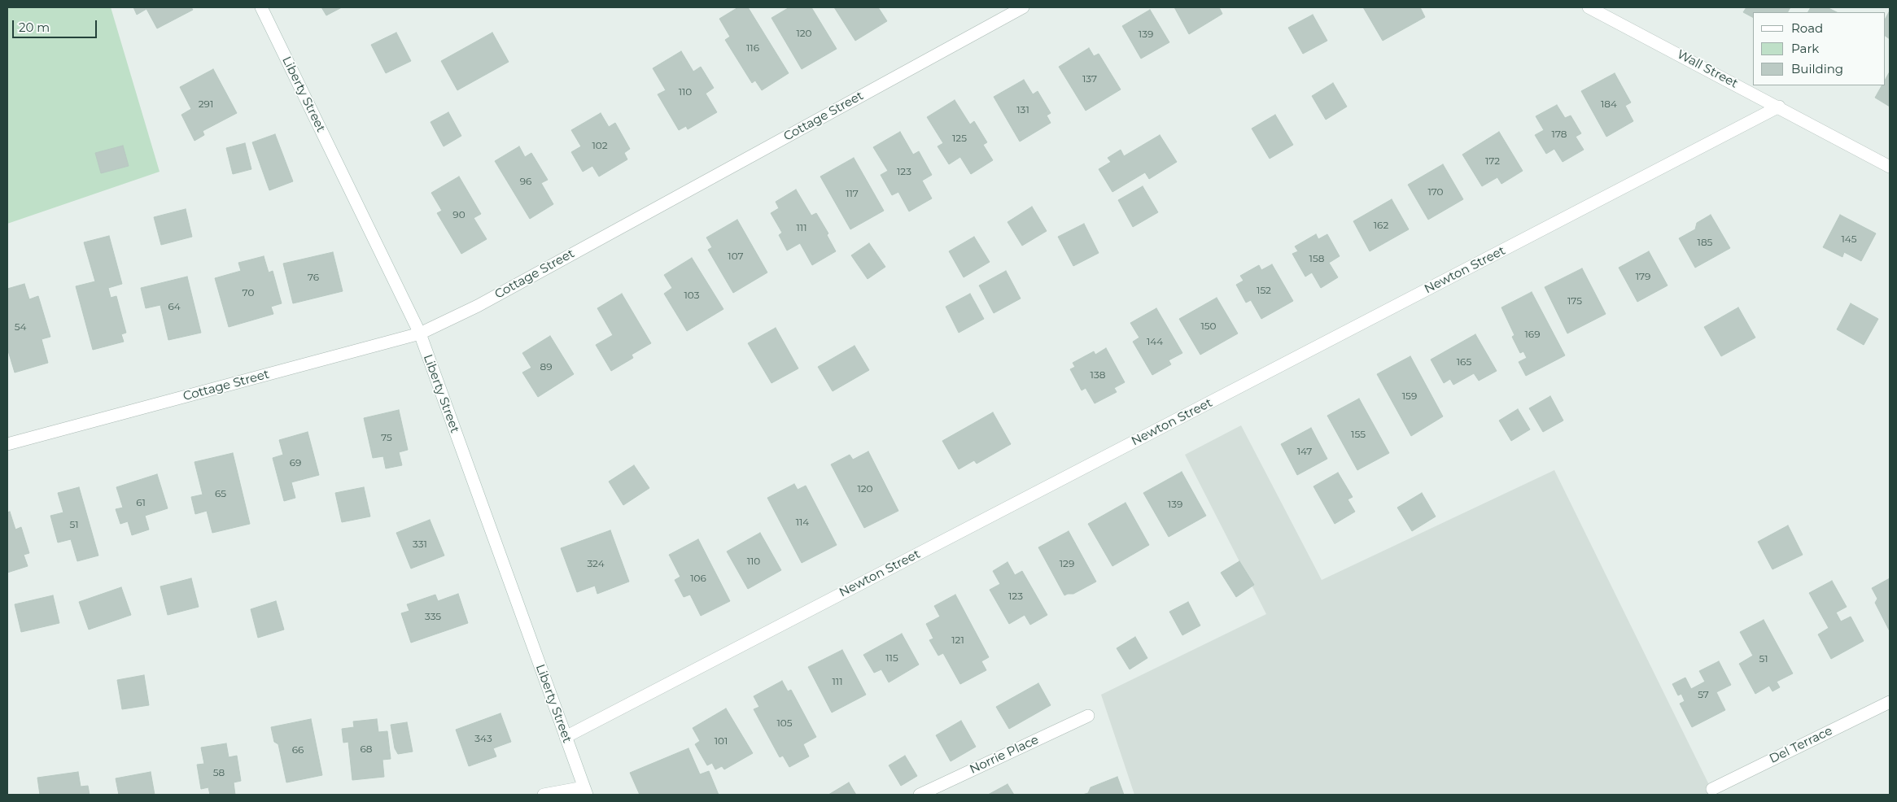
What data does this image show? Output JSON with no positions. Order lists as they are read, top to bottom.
{
  "streets": {
    "street": [
      "Wall Street",
      "Liberty Street",
      "Cottage Street",
      "Newton Street",
      "Del Terrace",
      "Norrie Place"
    ]
  },
  "crossings": [
    ["Wall Street", "Newton Street"],
    ["Liberty Street", "Cottage Street"],
    ["Liberty Street", "Newton Street"]
  ],
  "house_numbers": [
    "120",
    "139",
    "116",
    "137",
    "110",
    "291",
    "184",
    "131",
    "178",
    "125",
    "102",
    "172",
    "123",
    "96",
    "170",
    "117",
    "90",
    "162",
    "111",
    "145",
    "185",
    "107",
    "158",
    "179",
    "76",
    "152",
    "70",
    "103",
    "175",
    "64",
    "150",
    "54",
    "169",
    "144",
    "165",
    "89",
    "138",
    "159",
    "155",
    "75",
    "147",
    "69",
    "120",
    "65",
    "61",
    "139",
    "114",
    "51",
    "331",
    "110",
    "324",
    "129",
    "106",
    "123",
    "335",
    "121",
    "115",
    "51",
    "111",
    "57",
    "105",
    "343",
    "101",
    "68",
    "66",
    "58"
  ],
  "legend": ["Road", "Park", "Building"],
  "scale_bar": "20 m"
}
